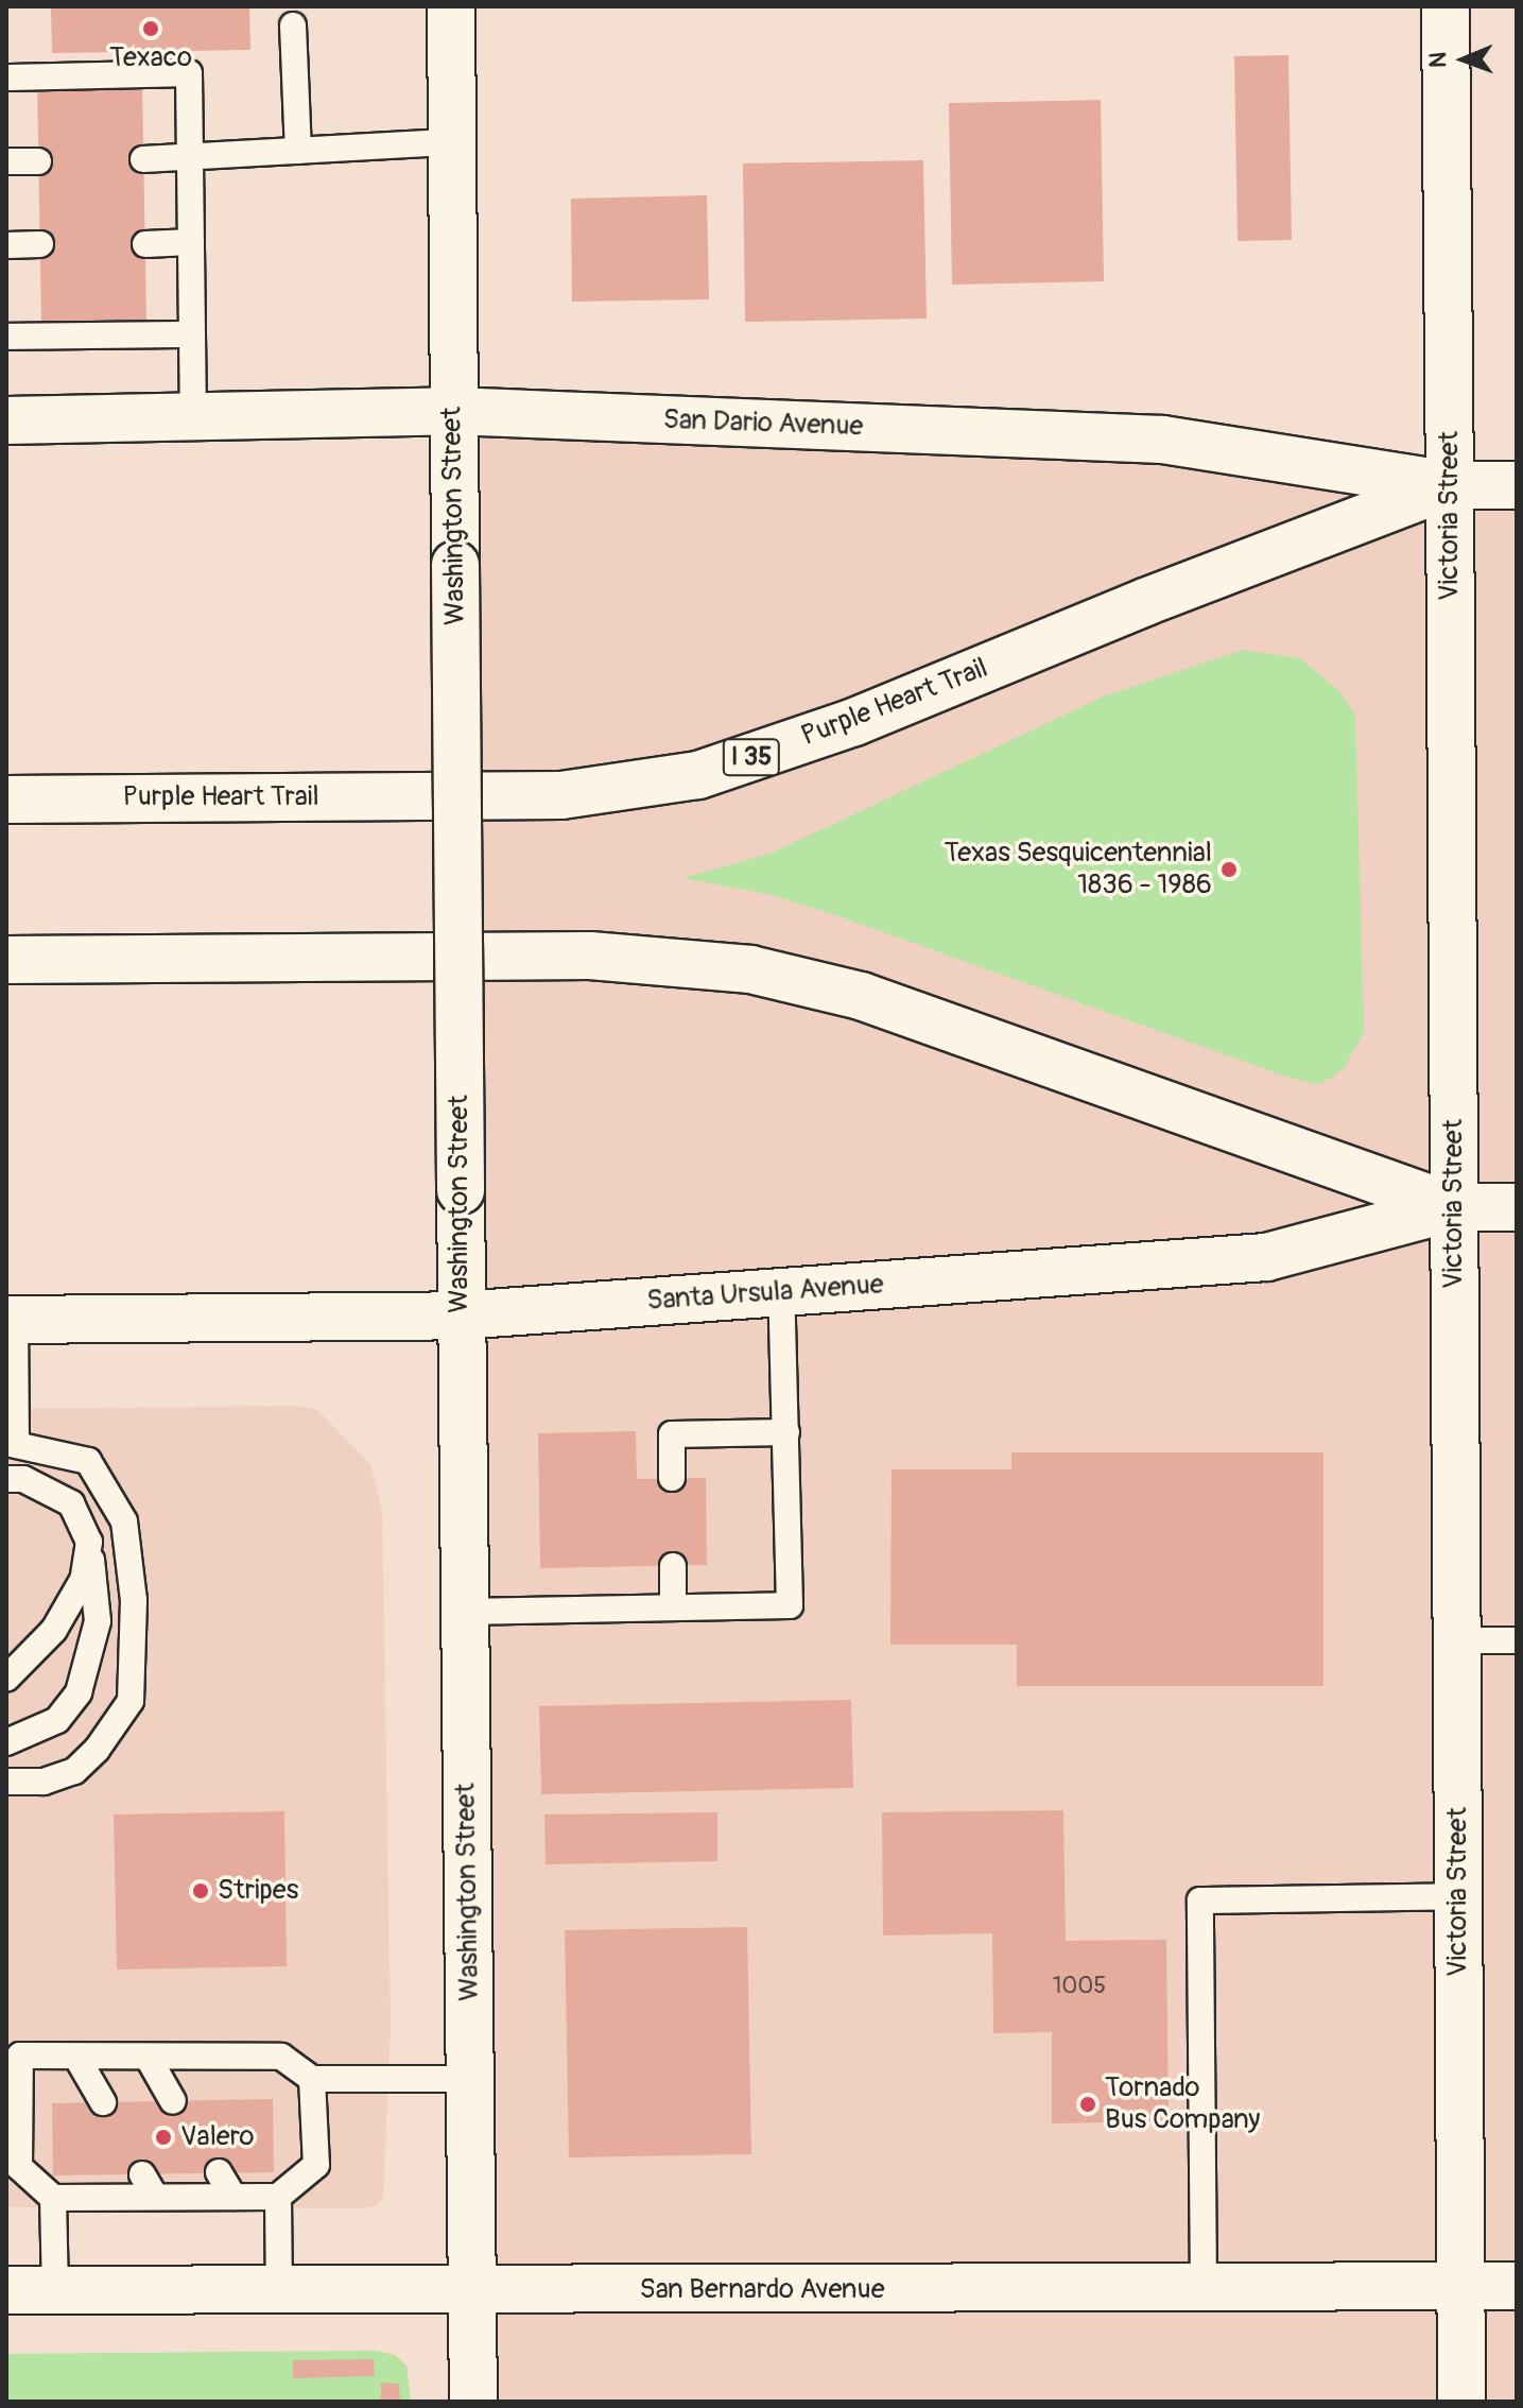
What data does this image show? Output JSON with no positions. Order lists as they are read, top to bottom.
{
  "streets": {
    "main road": [
      "San Dario Avenue",
      "Washington Street",
      "Victoria Street",
      "Purple Heart Trail",
      "I 35",
      "Santa Ursula Avenue",
      "San Bernardo Avenue"
    ]
  },
  "crossings": [
    ["San Dario Avenue", "Washington Street"],
    ["San Dario Avenue", "Victoria Street"],
    ["San Dario Avenue", "Purple Heart Trail"],
    ["Washington Street", "Santa Ursula Avenue"],
    ["Washington Street", "San Bernardo Avenue"],
    ["Victoria Street", "Purple Heart Trail"],
    ["Victoria Street", "Santa Ursula Avenue"],
    ["Victoria Street", "San Bernardo Avenue"]
  ],
  "places": [
    "Texaco",
    "Texas Sesquicentennial 1836 - 1986",
    "Stripes",
    "Tornado Bus Company",
    "Valero"
  ],
  "house_numbers": ["1005"],
  "north": "left"
}
